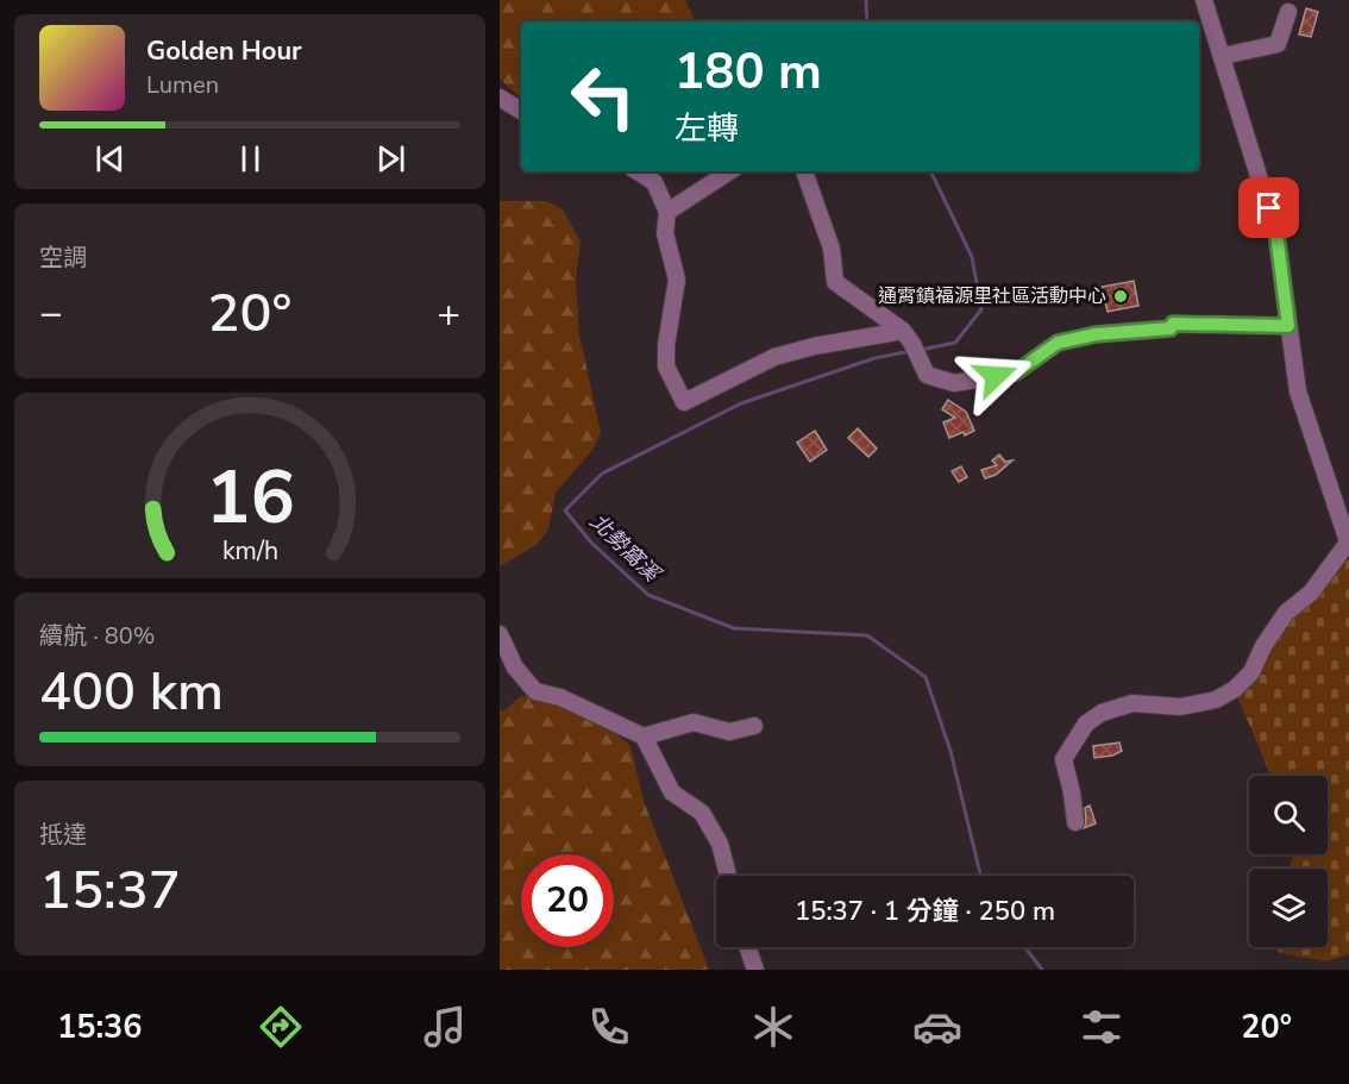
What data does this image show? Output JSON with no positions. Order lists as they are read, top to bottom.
{
  "water": ["北勢窩溪"],
  "places": ["通霄鎮福源里社區活動中心"],
  "page": {
    "turn": ["180 m", "左轉"],
    "song": ["Golden Hour", "Lumen"],
    "tile": [
      "空調",
      ["續航 · 80%", "400 km"],
      ["抵達", "15:37"]
    ],
    "heat": ["−", "20°", "+"],
    "limit": "20",
    "trip": "15:37 · 1 分鐘 · 250 m",
    "tabs": ["15:36", "20°"],
    "gauge": ["16", "km/h"]
  }
}
